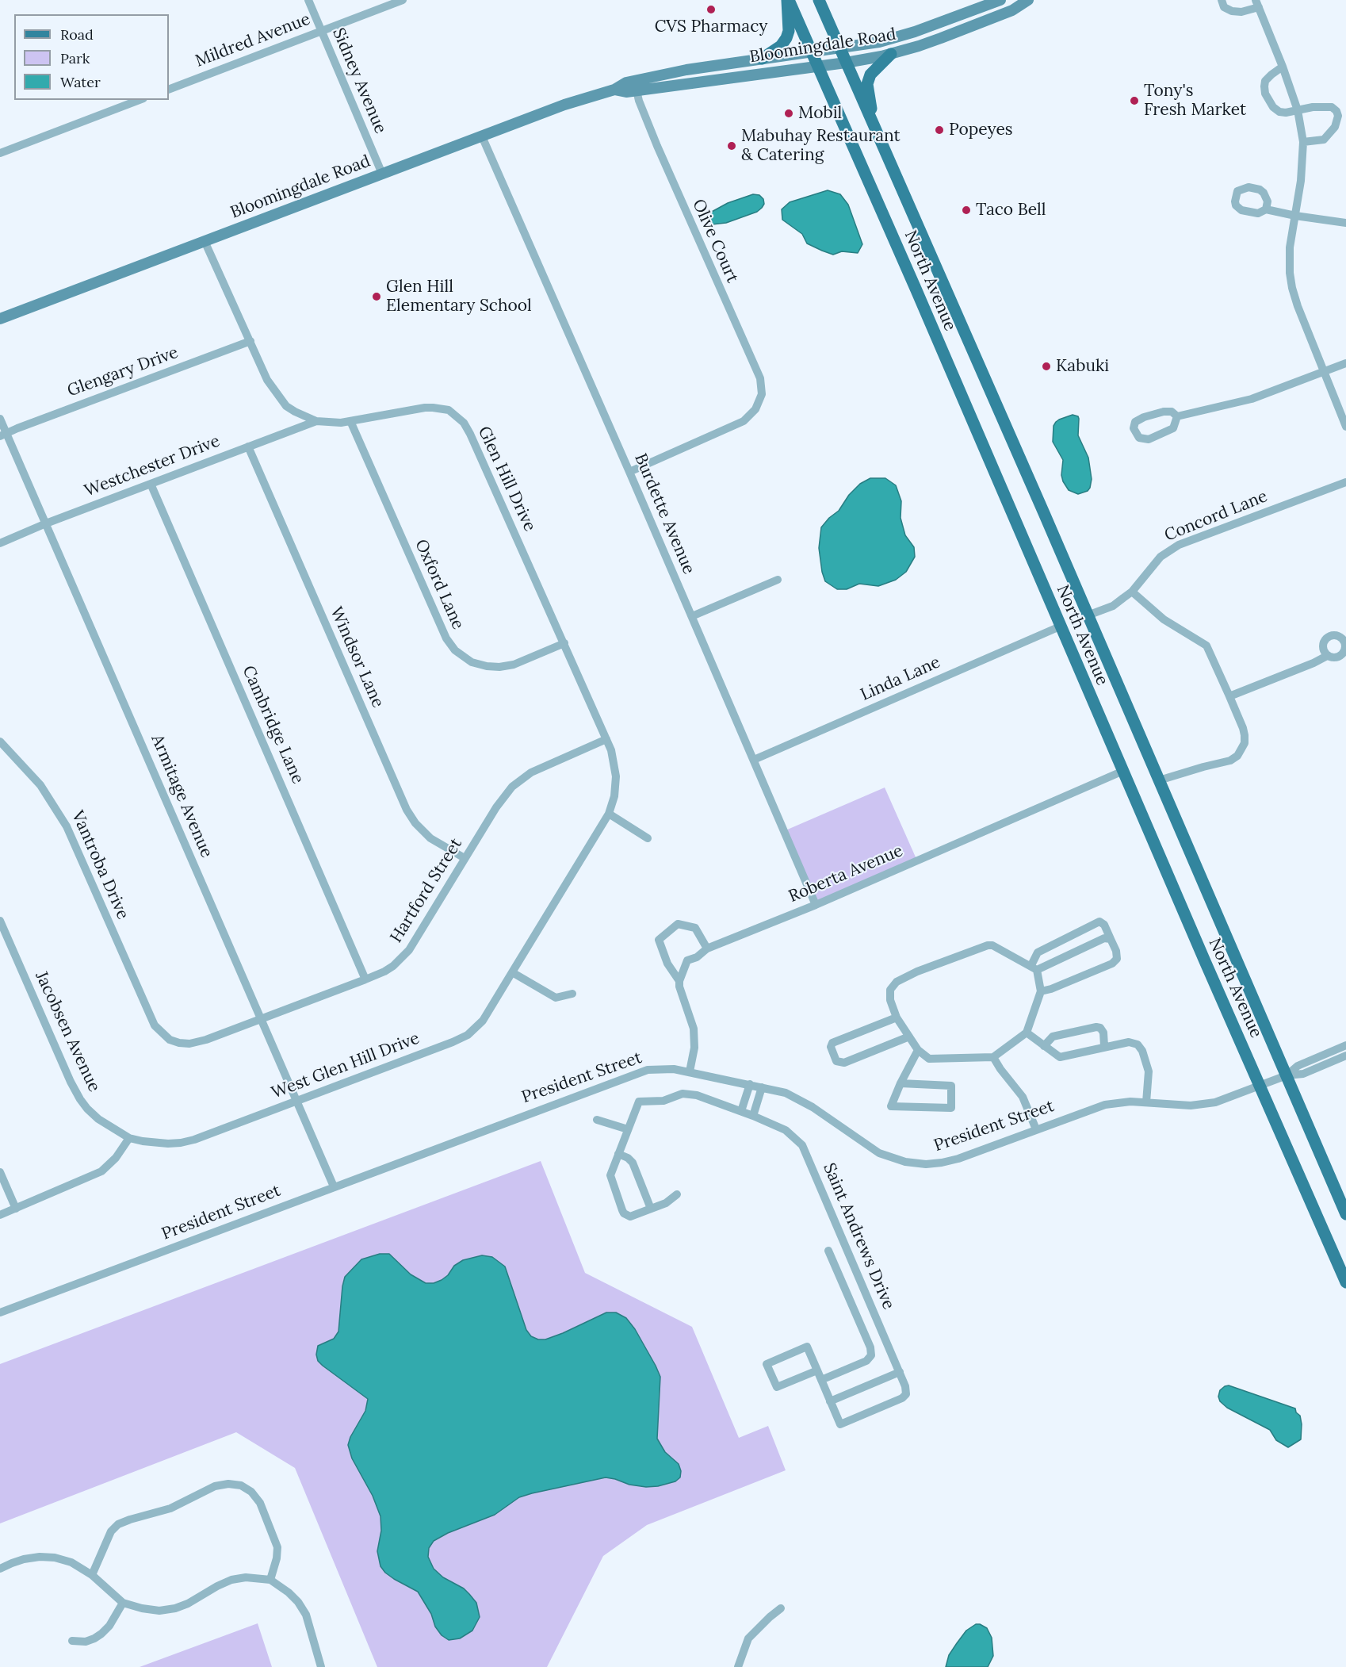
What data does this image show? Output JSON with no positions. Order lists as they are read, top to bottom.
{
  "streets": {
    "main road": ["Bloomingdale Road", "North Avenue"],
    "street": [
      "Mildred Avenue",
      "Sidney Avenue",
      "Olive Court",
      "Glengary Drive",
      "Westchester Drive",
      "Glen Hill Drive",
      "Burdette Avenue",
      "Concord Lane",
      "Oxford Lane",
      "Windsor Lane",
      "Linda Lane",
      "Cambridge Lane",
      "Armitage Avenue",
      "Vantroba Drive",
      "Roberta Avenue",
      "Hartford Street",
      "Jacobsen Avenue",
      "West Glen Hill Drive",
      "President Street",
      "Saint Andrews Drive"
    ]
  },
  "crossings": [
    ["Mildred Avenue", "Sidney Avenue"],
    ["Bloomingdale Road", "Sidney Avenue"],
    ["Bloomingdale Road", "Olive Court"],
    ["Bloomingdale Road", "North Avenue"],
    ["Bloomingdale Road", "Glen Hill Drive"],
    ["Bloomingdale Road", "Burdette Avenue"],
    ["Olive Court", "Burdette Avenue"],
    ["North Avenue", "Concord Lane"],
    ["North Avenue", "Linda Lane"],
    ["North Avenue", "Roberta Avenue"],
    ["North Avenue", "President Street"],
    ["Glengary Drive", "Glen Hill Drive"],
    ["Glengary Drive", "Armitage Avenue"],
    ["Westchester Drive", "Glen Hill Drive"],
    ["Westchester Drive", "Windsor Lane"],
    ["Westchester Drive", "Cambridge Lane"],
    ["Westchester Drive", "Armitage Avenue"],
    ["Glen Hill Drive", "Oxford Lane"],
    ["Glen Hill Drive", "Hartford Street"],
    ["Glen Hill Drive", "West Glen Hill Drive"],
    ["Burdette Avenue", "Linda Lane"],
    ["Burdette Avenue", "Roberta Avenue"],
    ["Windsor Lane", "Hartford Street"],
    ["Cambridge Lane", "Hartford Street"],
    ["Armitage Avenue", "Hartford Street"],
    ["Armitage Avenue", "West Glen Hill Drive"],
    ["Armitage Avenue", "President Street"],
    ["Vantroba Drive", "Hartford Street"],
    ["Jacobsen Avenue", "West Glen Hill Drive"]
  ],
  "places": [
    "CVS Pharmacy",
    "Tony's Fresh Market",
    "Mobil",
    "Popeyes",
    "Mabuhay Restaurant & Catering",
    "Taco Bell",
    "Glen Hill Elementary School",
    "Kabuki"
  ],
  "legend": ["Road", "Park", "Water"]
}
